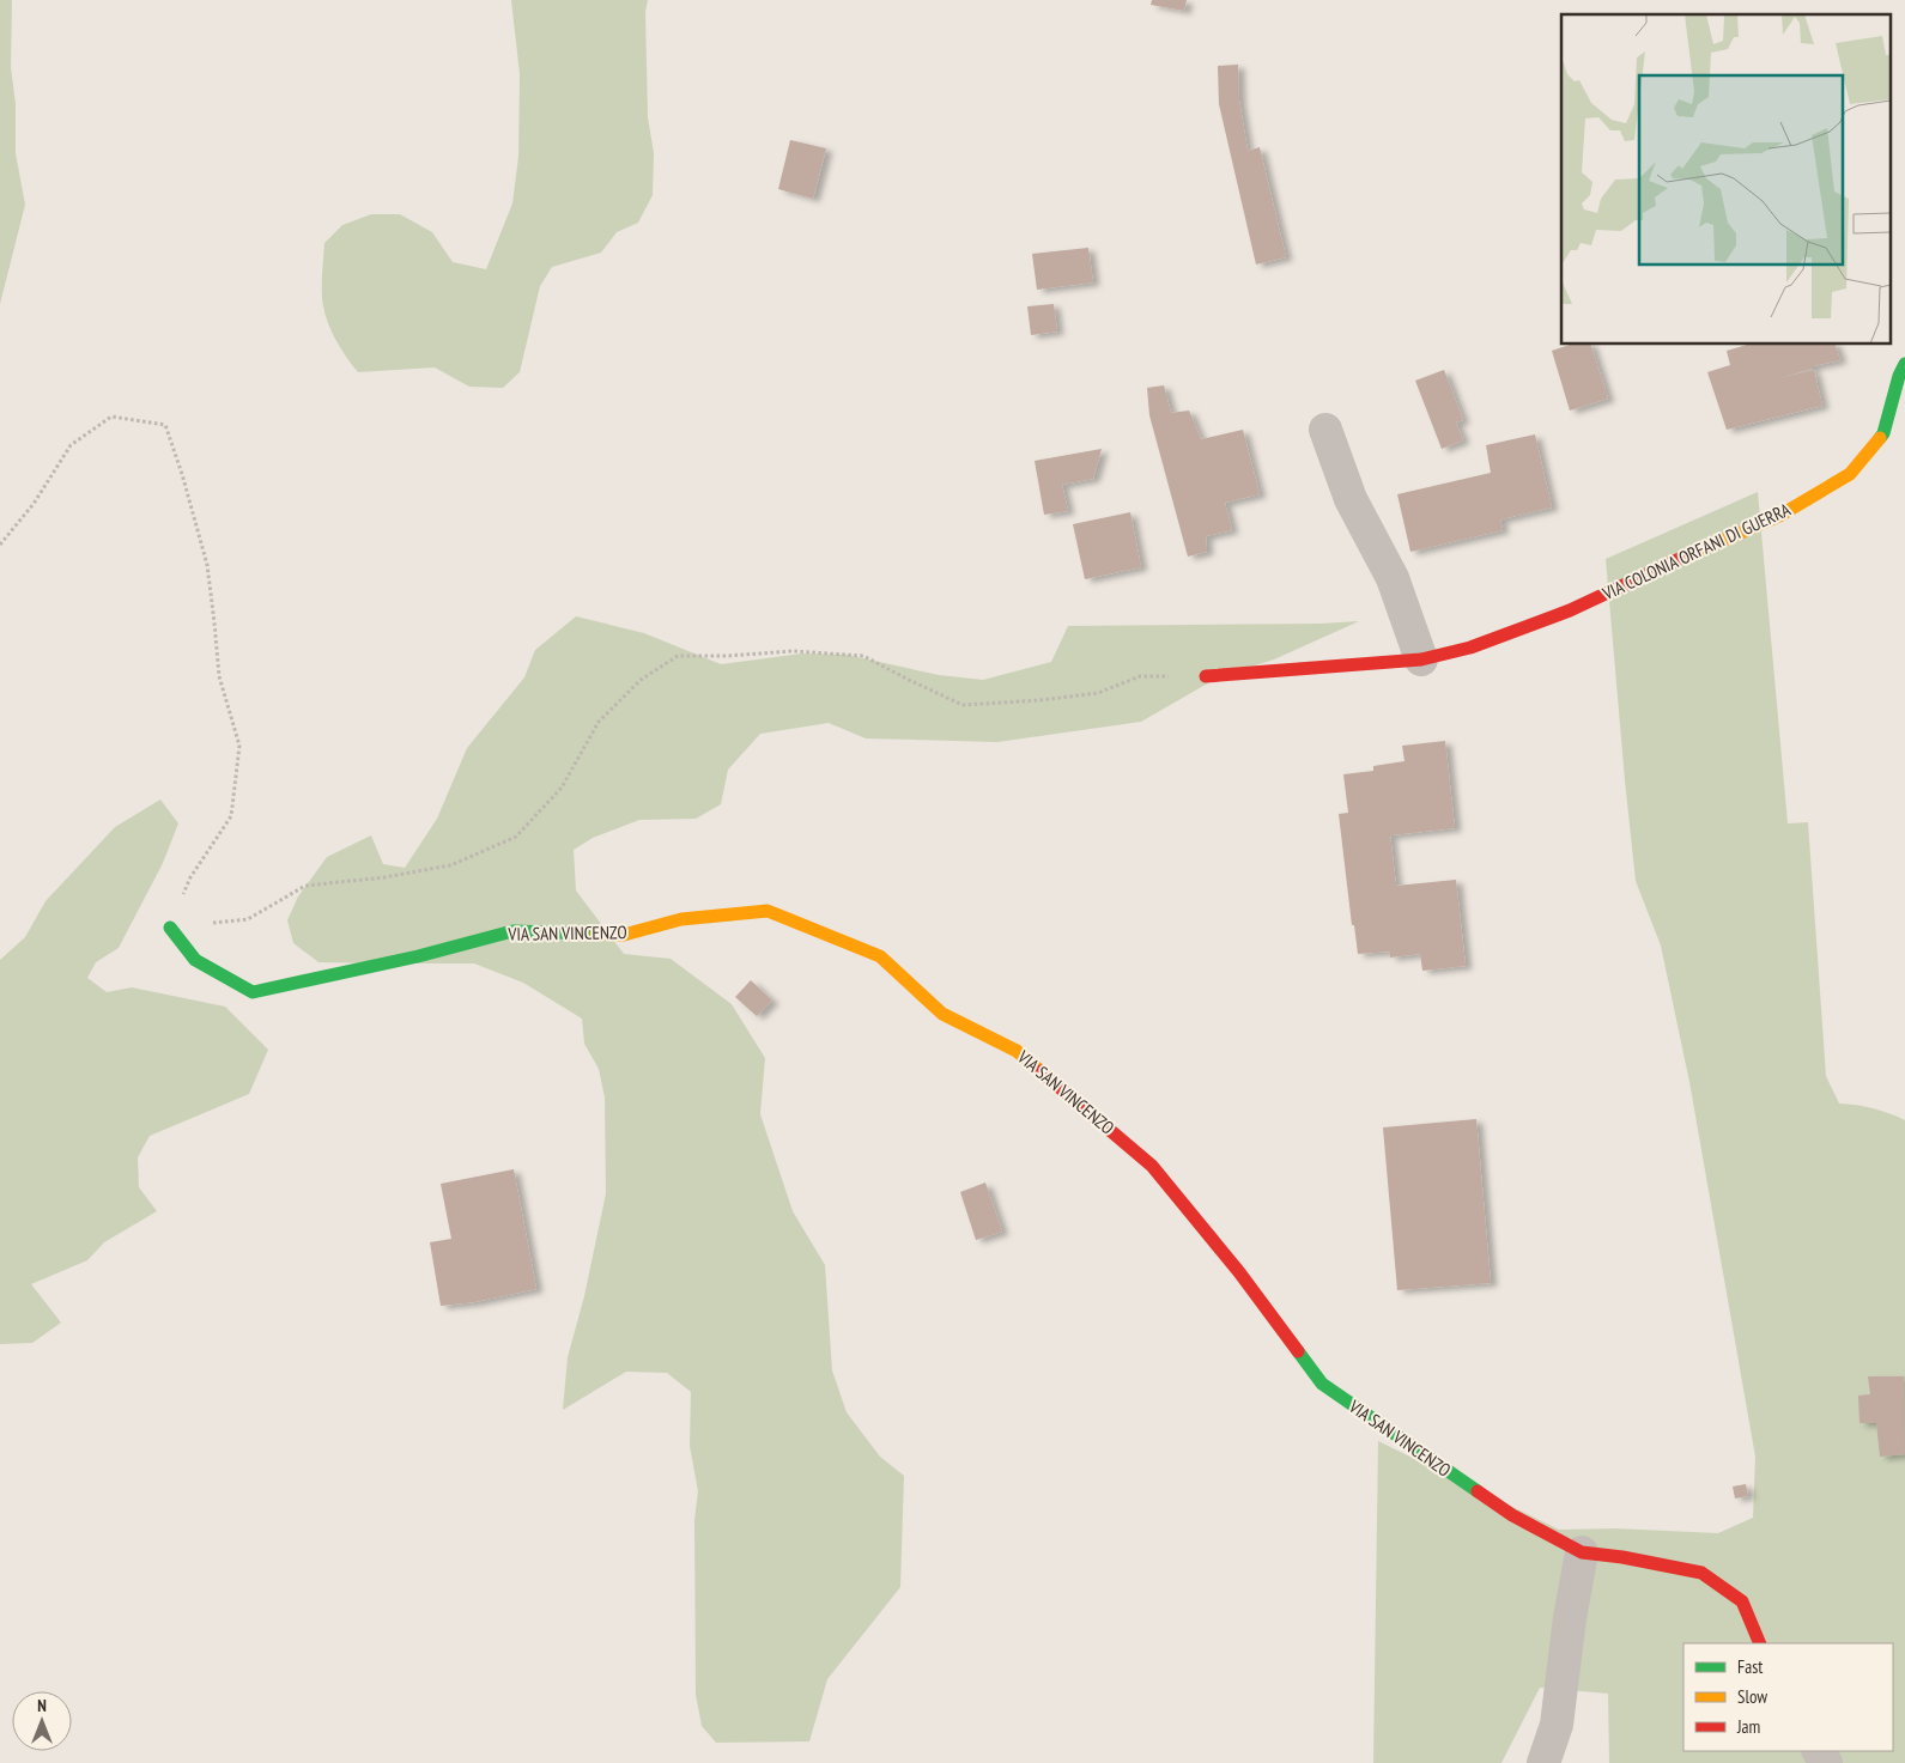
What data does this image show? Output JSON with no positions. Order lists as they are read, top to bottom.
{
  "streets": {
    "street": ["VIA COLONIA ORFANI DI GUERRA", "VIA SAN VINCENZO"]
  },
  "legend": ["Fast", "Slow", "Jam"],
  "north": "top"
}
